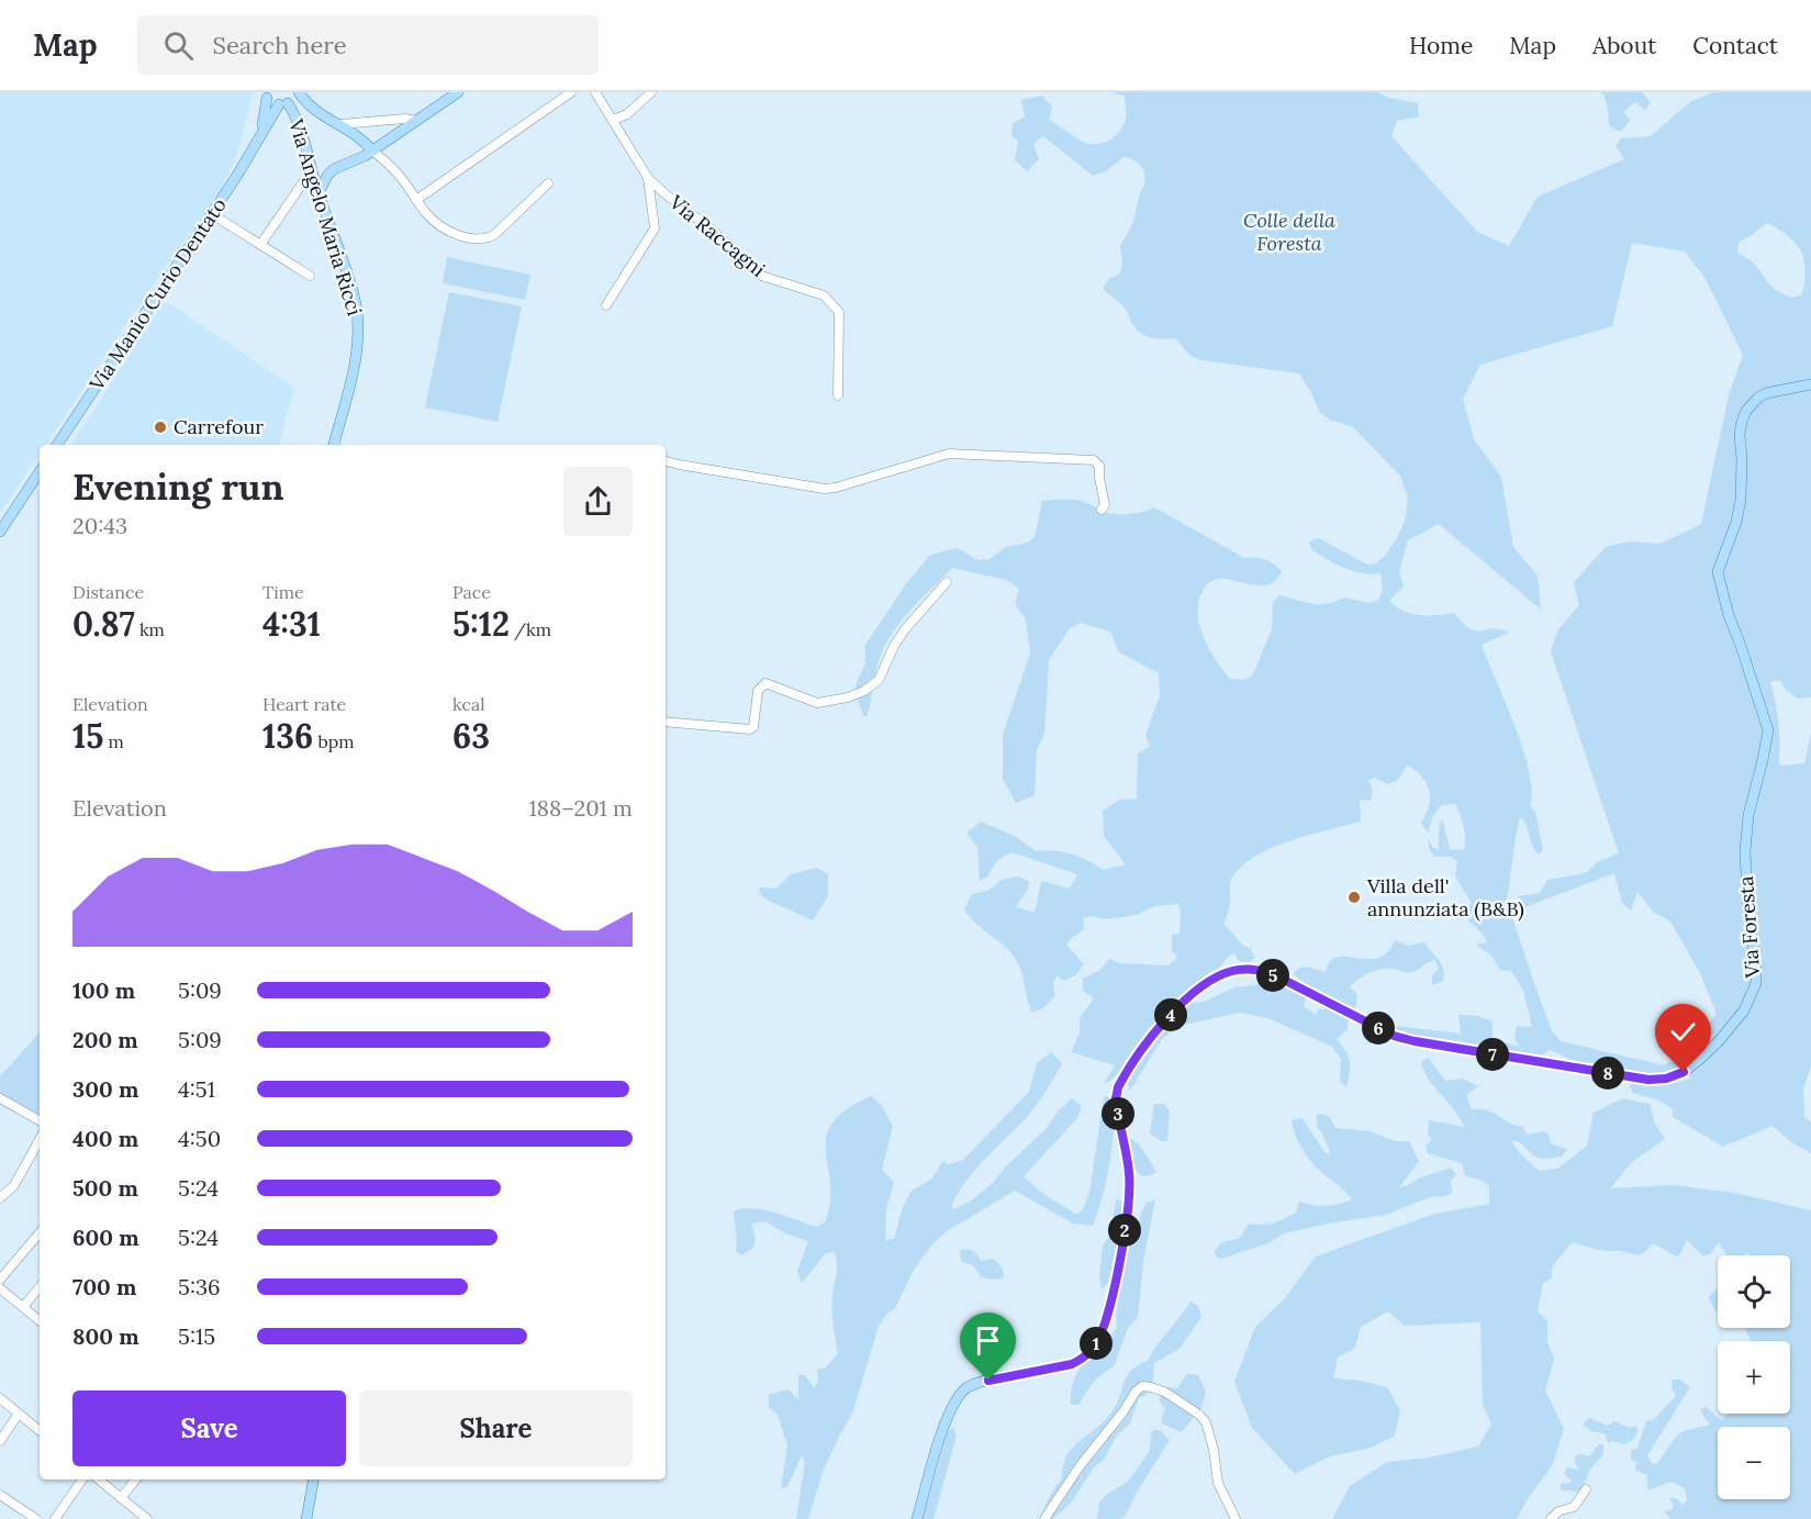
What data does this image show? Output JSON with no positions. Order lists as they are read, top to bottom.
{
  "streets": {
    "main road": ["Via Angelo Maria Ricci", "Via Manio Curio Dentato", "Via Foresta"],
    "street": ["Via Raccagni"]
  },
  "crossings": [
    ["Via Angelo Maria Ricci", "Via Manio Curio Dentato"]
  ],
  "parks": ["Colle della Foresta"],
  "places": ["Carrefour", "Villa dell' annunziata (B&B)"],
  "page": {
    "header": "Map",
    "search": "Search here",
    "nav": [
      "Home",
      "Map",
      "About",
      "Contact"
    ],
    "heading": ["Evening run", "20:43"],
    "stats": [
      ["Distance", "0.87 km"],
      ["Time", "4:31"],
      ["Pace", "5:12 /km"],
      ["Elevation", "15 m"],
      ["Heart rate", "136 bpm"],
      ["kcal", "63"]
    ],
    "chart": ["Elevation", "188–201 m"],
    "pins": [
      "5",
      "4",
      "6",
      "7",
      "8",
      "3",
      "2",
      "1"
    ],
    "list": [
      {
        "name": "100 m",
        "note": "5:09"
      },
      {
        "name": "200 m",
        "note": "5:09"
      },
      {
        "name": "300 m",
        "note": "4:51"
      },
      {
        "name": "400 m",
        "note": "4:50"
      },
      {
        "name": "500 m",
        "note": "5:24"
      },
      {
        "name": "600 m",
        "note": "5:24"
      },
      {
        "name": "700 m",
        "note": "5:36"
      },
      {
        "name": "800 m",
        "note": "5:15"
      }
    ],
    "map_buttons": ["+", "−"],
    "buttons": ["Save", "Share"]
  }
}
